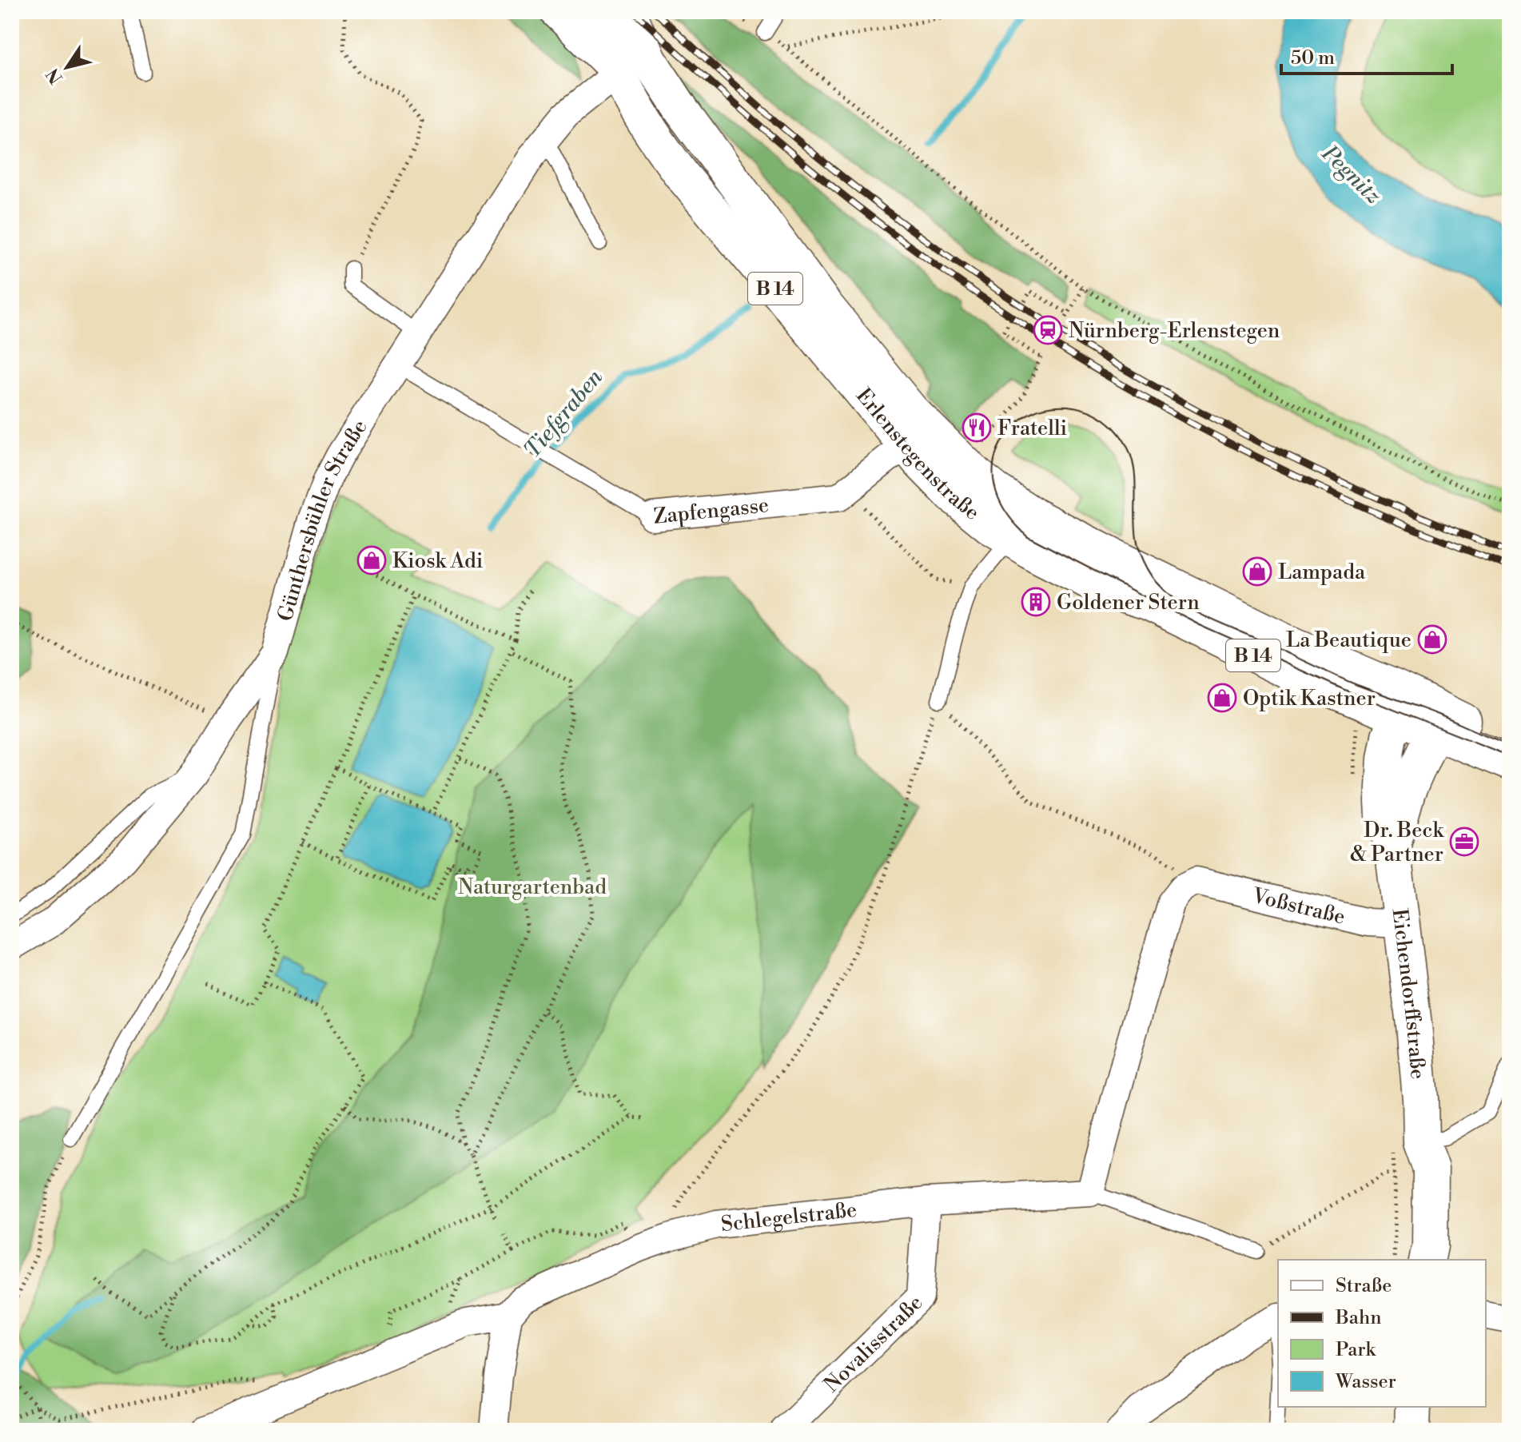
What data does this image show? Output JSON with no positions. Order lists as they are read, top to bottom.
{
  "streets": {
    "main road": ["B 14", "Erlenstegenstraße", "Eichendorffstraße"],
    "street": [
      "Zapfengasse",
      "Günthersbühler Straße",
      "Voßstraße",
      "Schlegelstraße",
      "Novalisstraße"
    ]
  },
  "crossings": [
    ["Erlenstegenstraße", "Zapfengasse"],
    ["Erlenstegenstraße", "Günthersbühler Straße"],
    ["Erlenstegenstraße", "Eichendorffstraße"],
    ["Zapfengasse", "Günthersbühler Straße"],
    ["Voßstraße", "Eichendorffstraße"],
    ["Schlegelstraße", "Novalisstraße"]
  ],
  "water": ["Pegnitz", "Tiefgraben"],
  "parks": ["Naturgartenbad"],
  "places": {
    "station": ["Nürnberg-Erlenstegen"],
    "restaurant": ["Fratelli"],
    "shop": [
      "Kiosk Adi",
      "Lampada",
      "La Beautique",
      "Optik Kastner"
    ],
    "building": ["Goldener Stern"],
    "office": ["Dr. Beck & Partner"]
  },
  "legend": [
    "Straße",
    "Bahn",
    "Park",
    "Wasser"
  ],
  "scale_bar": "50 m",
  "north": "bottom left"
}
